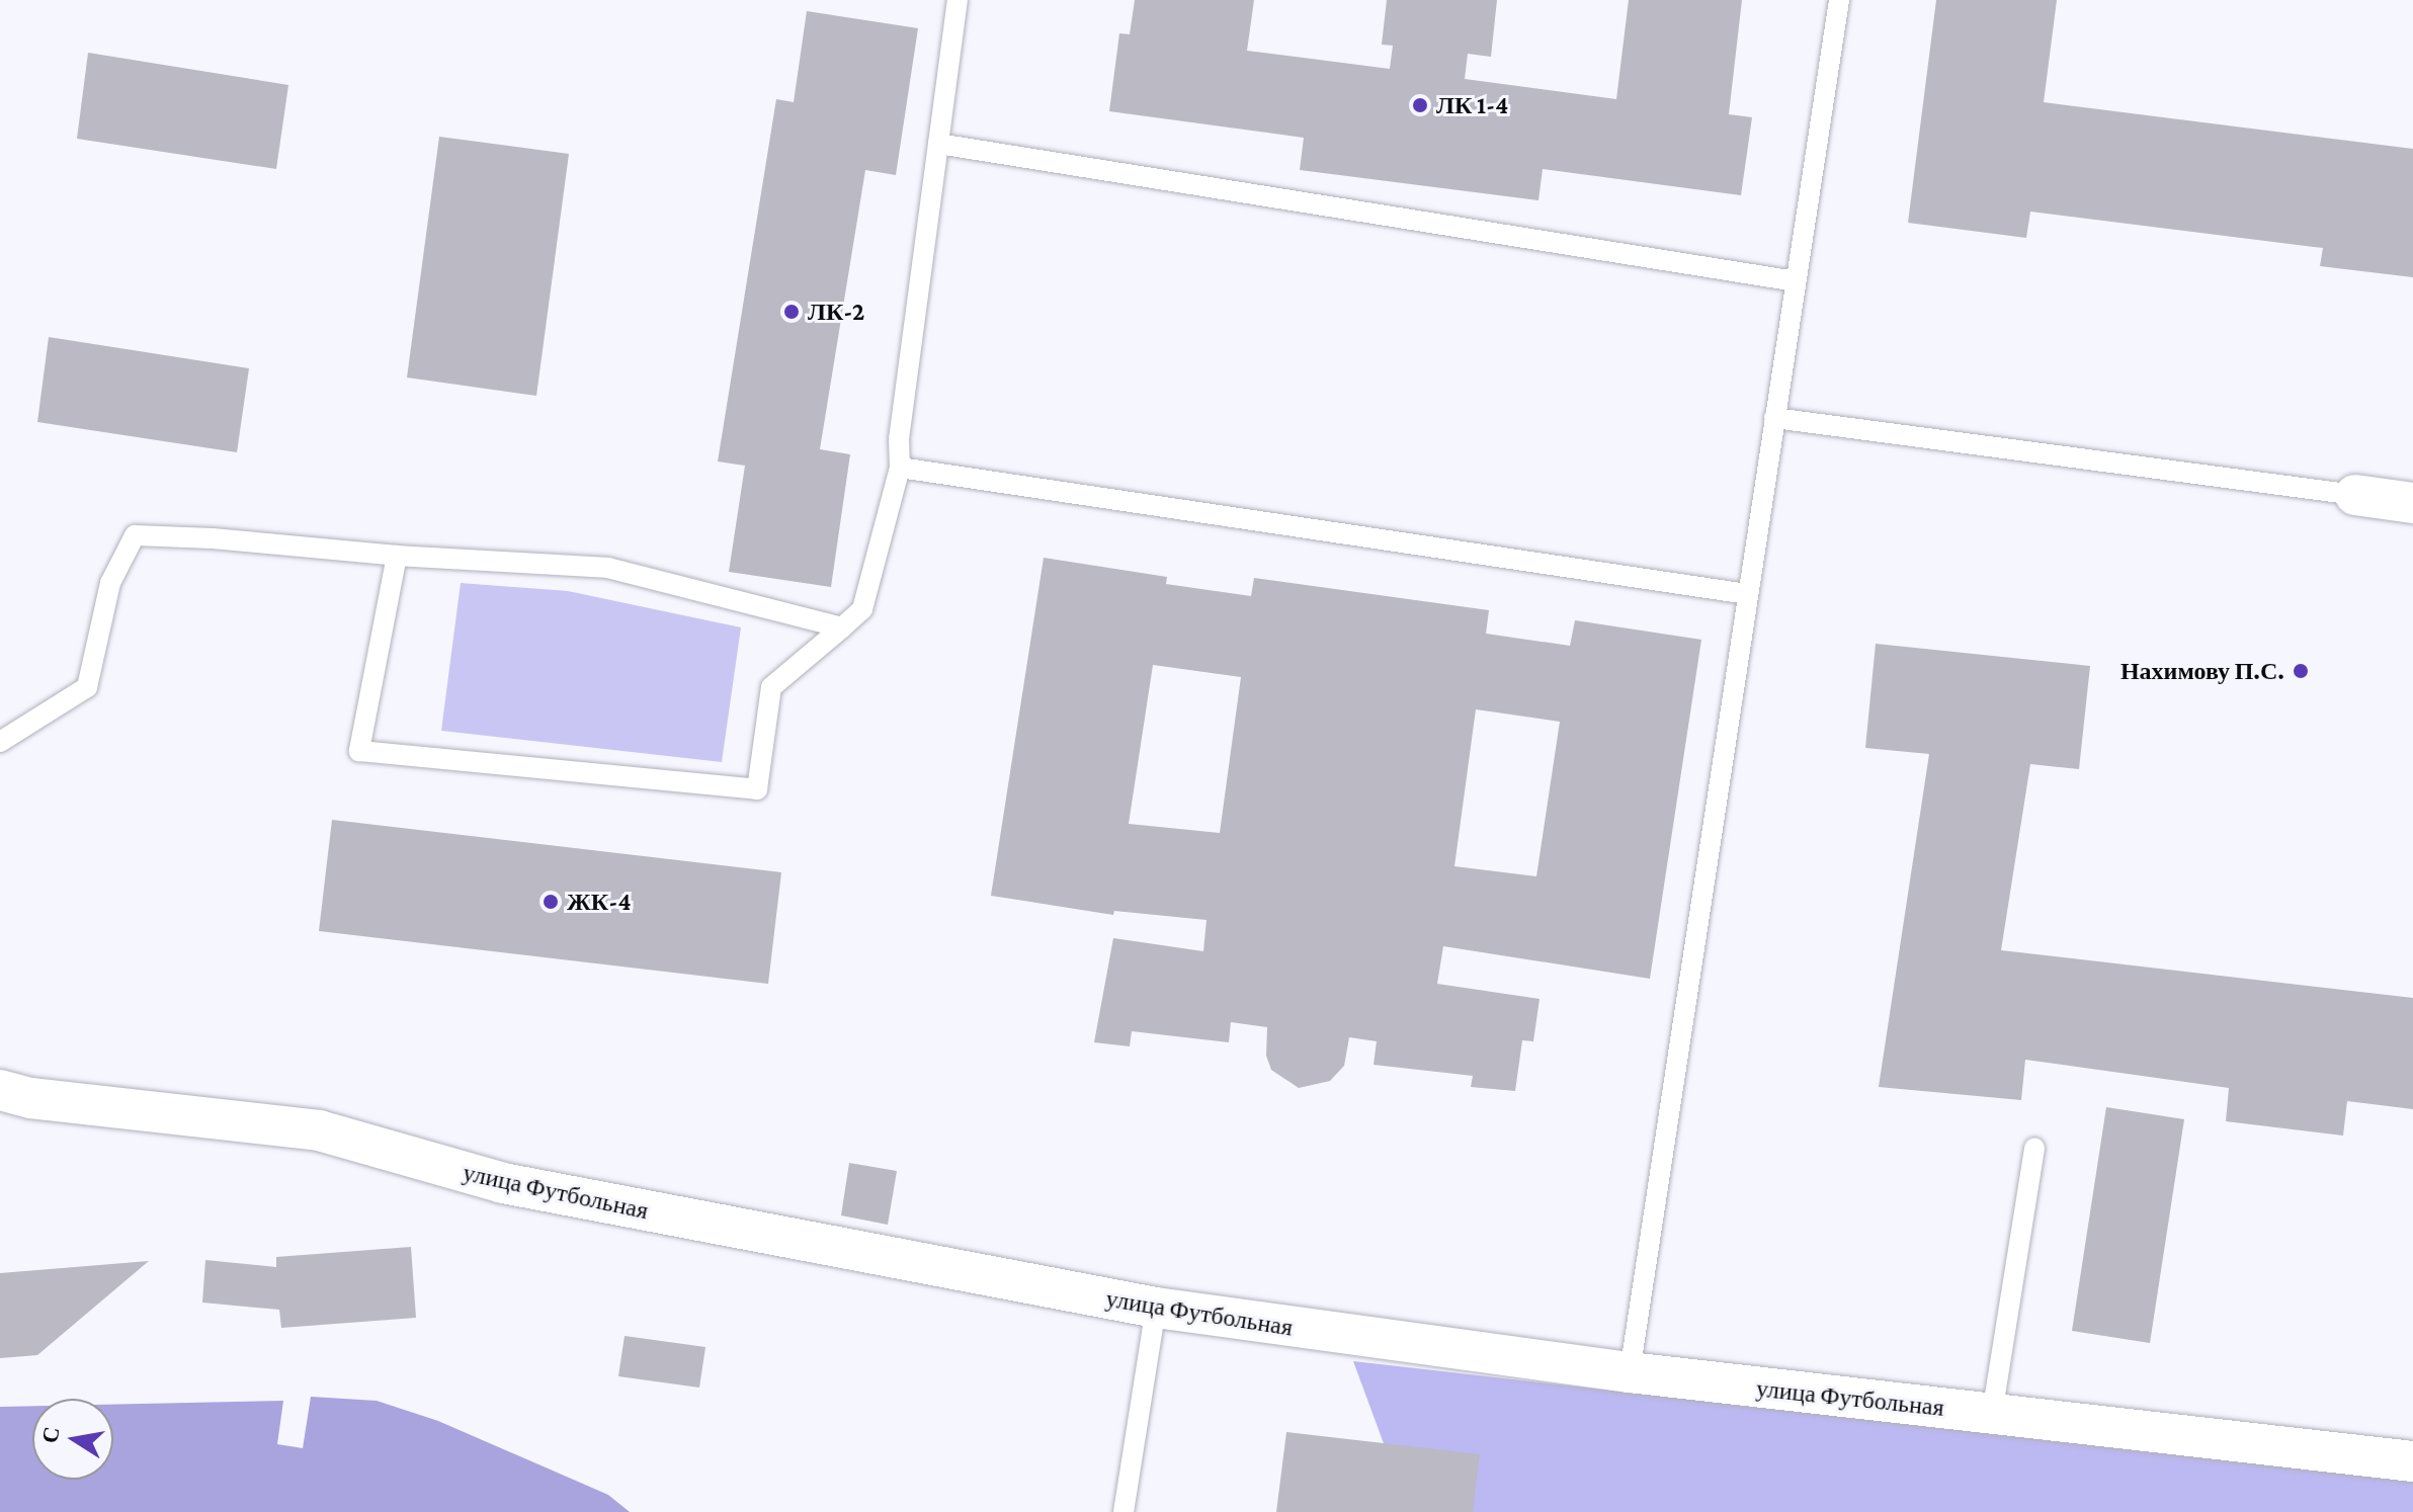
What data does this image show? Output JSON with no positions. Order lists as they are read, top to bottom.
{
  "streets": {
    "street": ["улица Футбольная"]
  },
  "places": [
    "ЛК 1-4",
    "ЛК-2",
    "Нахимову П.С.",
    "ЖК-4"
  ],
  "north": "left"
}
